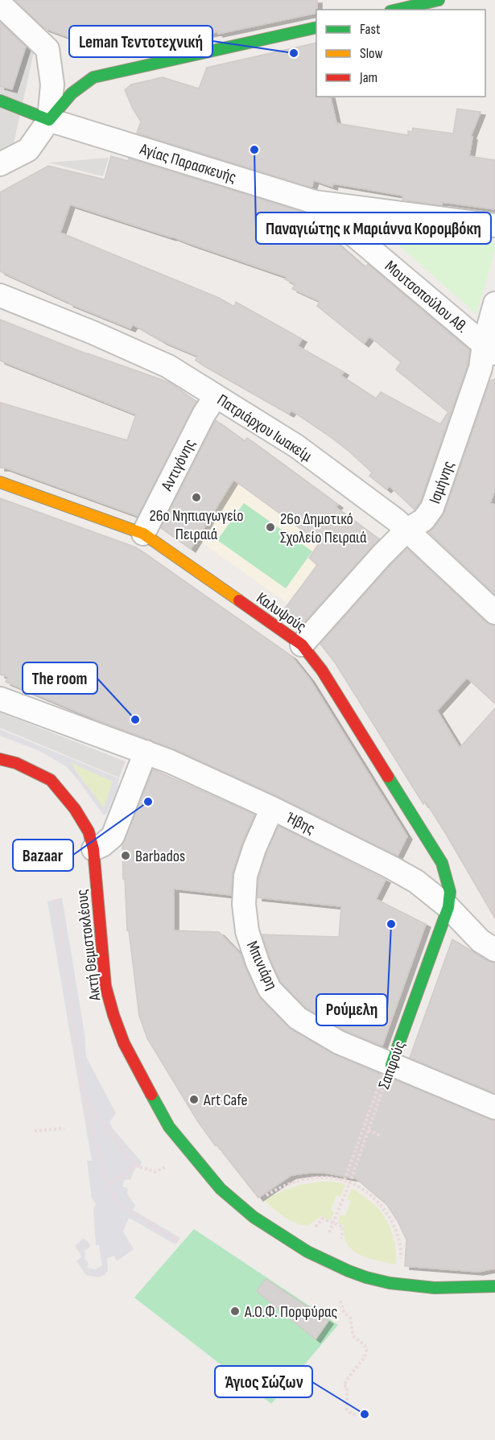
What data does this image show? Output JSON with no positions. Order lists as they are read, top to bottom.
{
  "streets": {
    "street": [
      "Αγίας Παρασκευής",
      "Μουτσοπούλου Αθ.",
      "Πατριάρχου Ιωακείμ",
      "Αντιγόνης",
      "Ισμήνης",
      "Καλυψούς",
      "Ήβης",
      "Ακτή Θεμιστοκλέους",
      "Μπινιάρη",
      "Σαπφούς"
    ]
  },
  "crossings": [
    ["Αγίας Παρασκευής", "Μουτσοπούλου Αθ."],
    ["Μουτσοπούλου Αθ.", "Ισμήνης"],
    ["Πατριάρχου Ιωακείμ", "Αντιγόνης"],
    ["Πατριάρχου Ιωακείμ", "Ισμήνης"],
    ["Αντιγόνης", "Καλυψούς"],
    ["Ισμήνης", "Καλυψούς"],
    ["Καλυψούς", "Ήβης"],
    ["Καλυψούς", "Σαπφούς"],
    ["Ήβης", "Μπινιάρη"],
    ["Ήβης", "Σαπφούς"],
    ["Μπινιάρη", "Σαπφούς"]
  ],
  "places": [
    "Leman Τεντοτεχνική",
    "Παναγιώτης κ Μαριάννα Κορομβόκη",
    "26ο Νηπιαγωγείο Πειραιά",
    "26ο Δημοτικό Σχολείο Πειραιά",
    "The room",
    "Bazaar",
    "Barbados",
    "Ρούμελη",
    "Art Cafe",
    "Α.Ο.Φ. Πορφύρας",
    "Άγιος Σώζων"
  ],
  "legend": ["Fast", "Slow", "Jam"]
}
